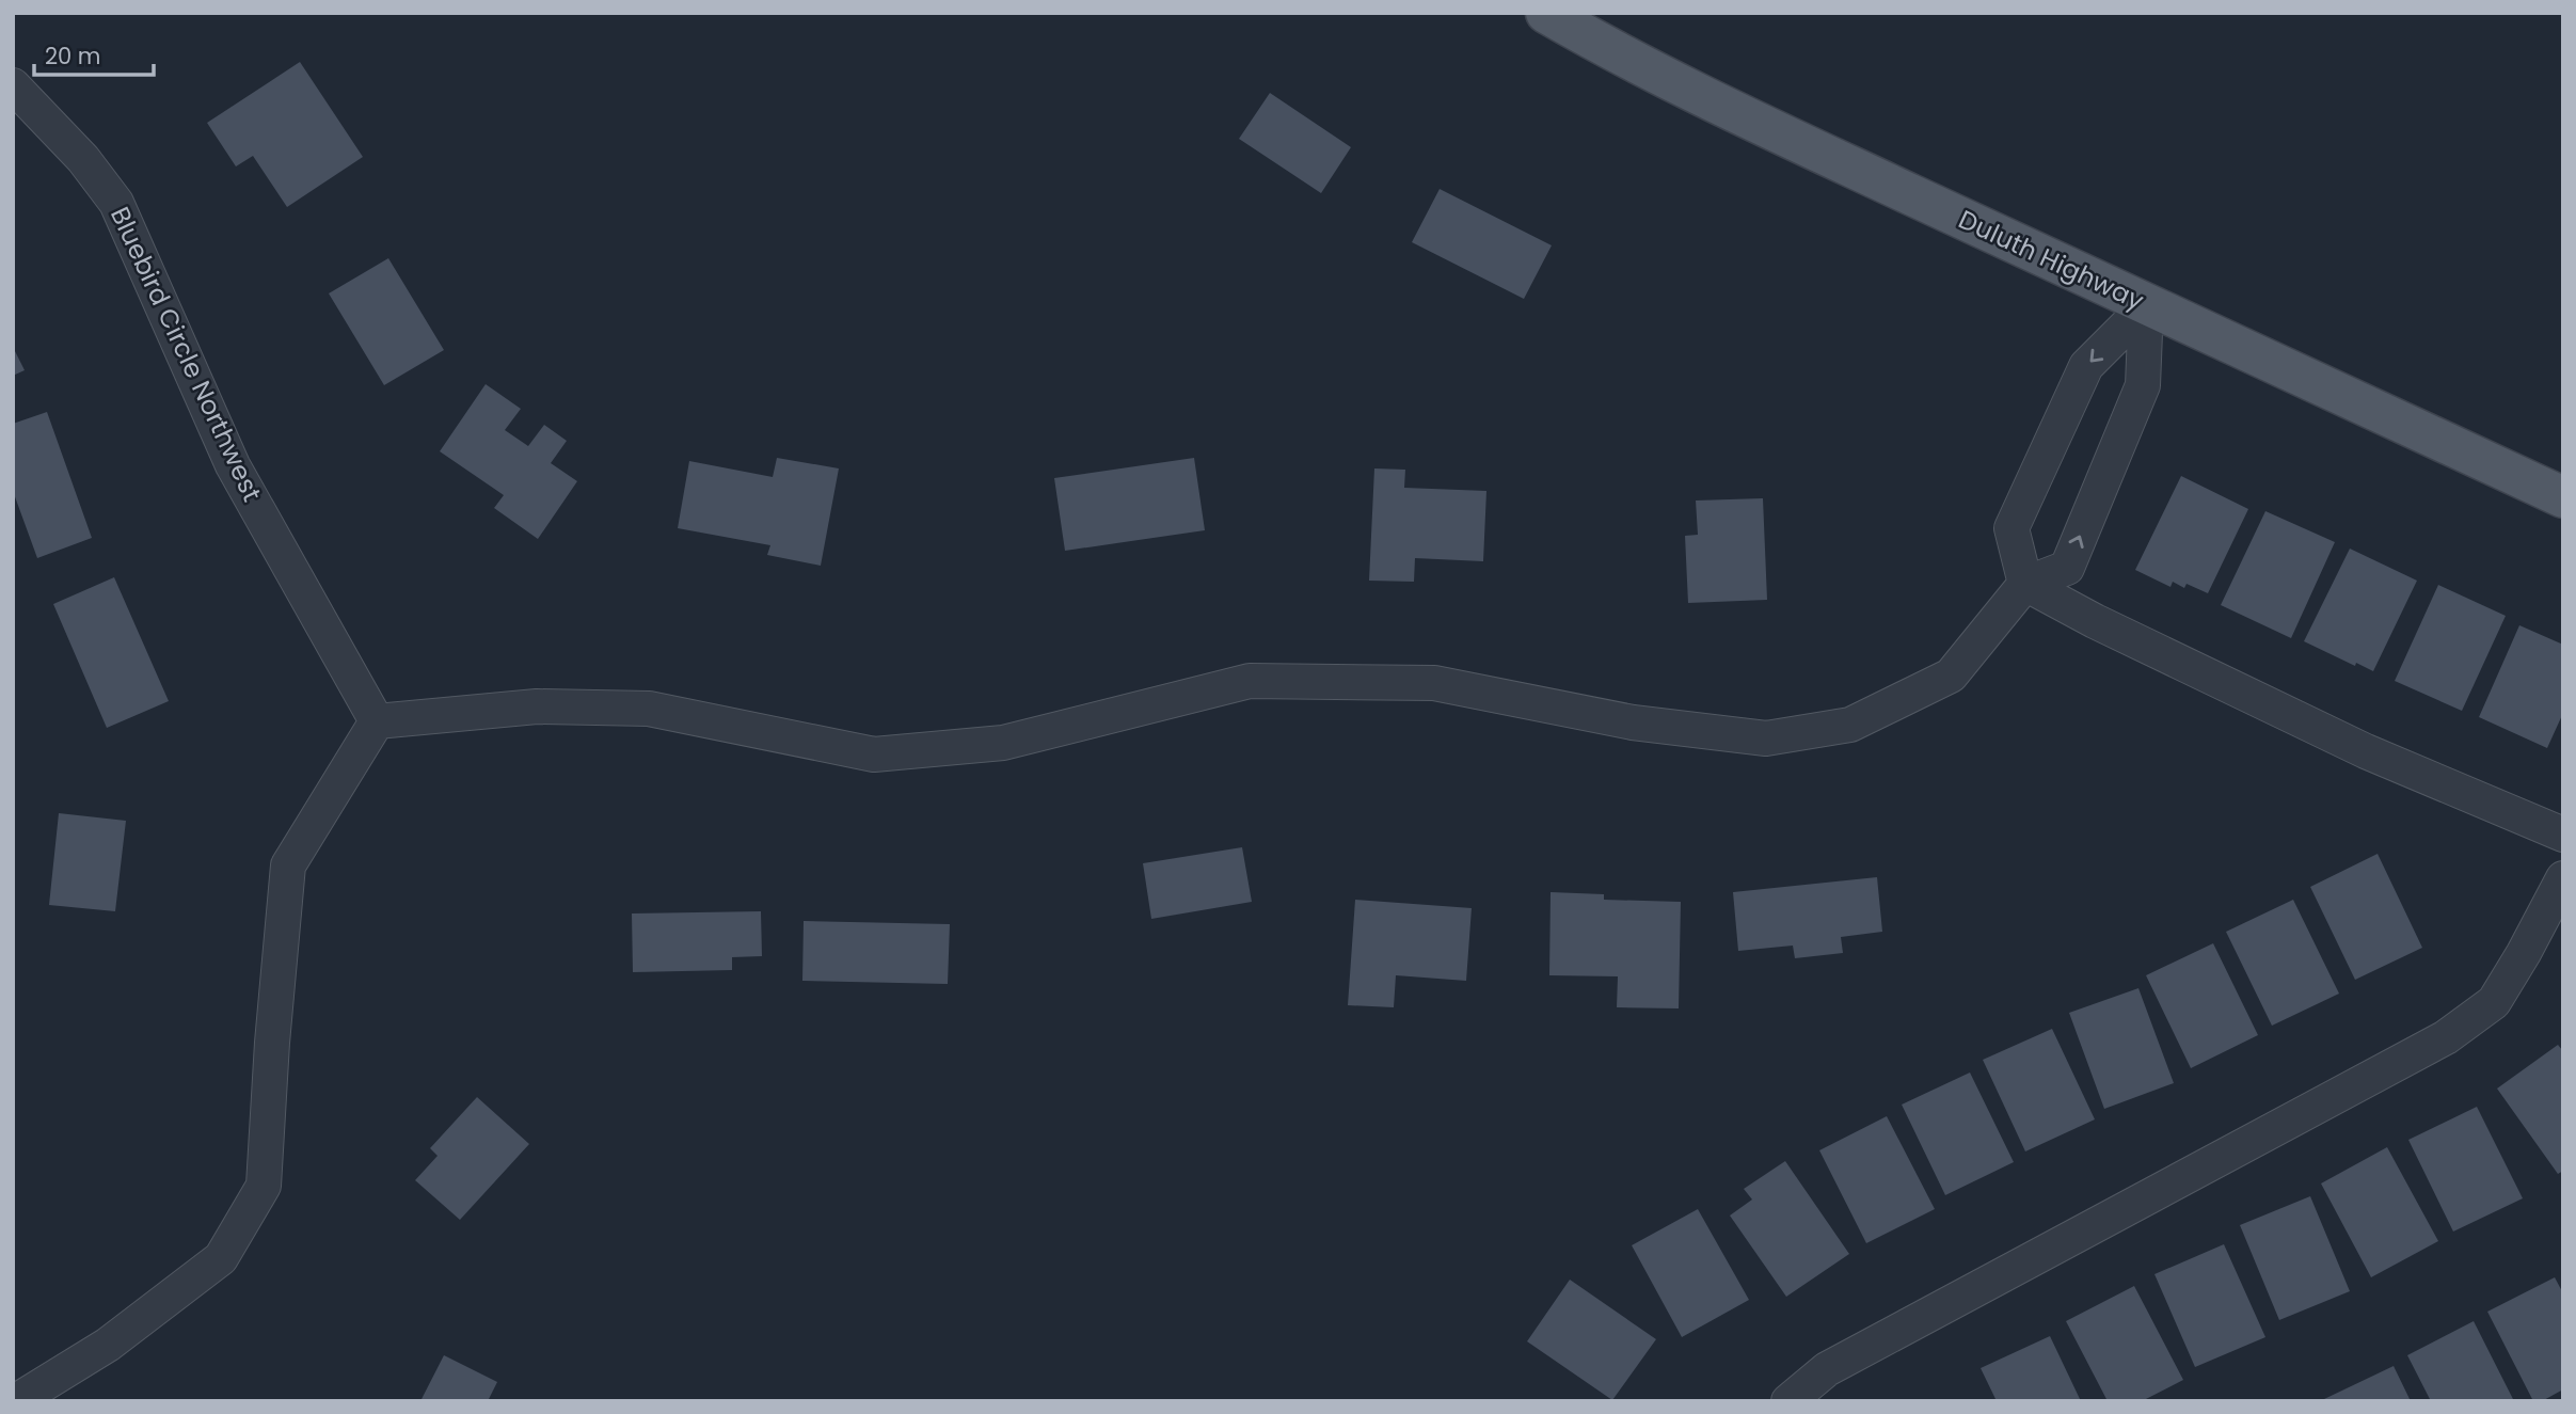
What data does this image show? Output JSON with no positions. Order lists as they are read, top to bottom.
{
  "streets": {
    "main road": ["Duluth Highway"],
    "street": ["Bluebird Circle Northwest"]
  },
  "scale_bar": "20 m"
}
